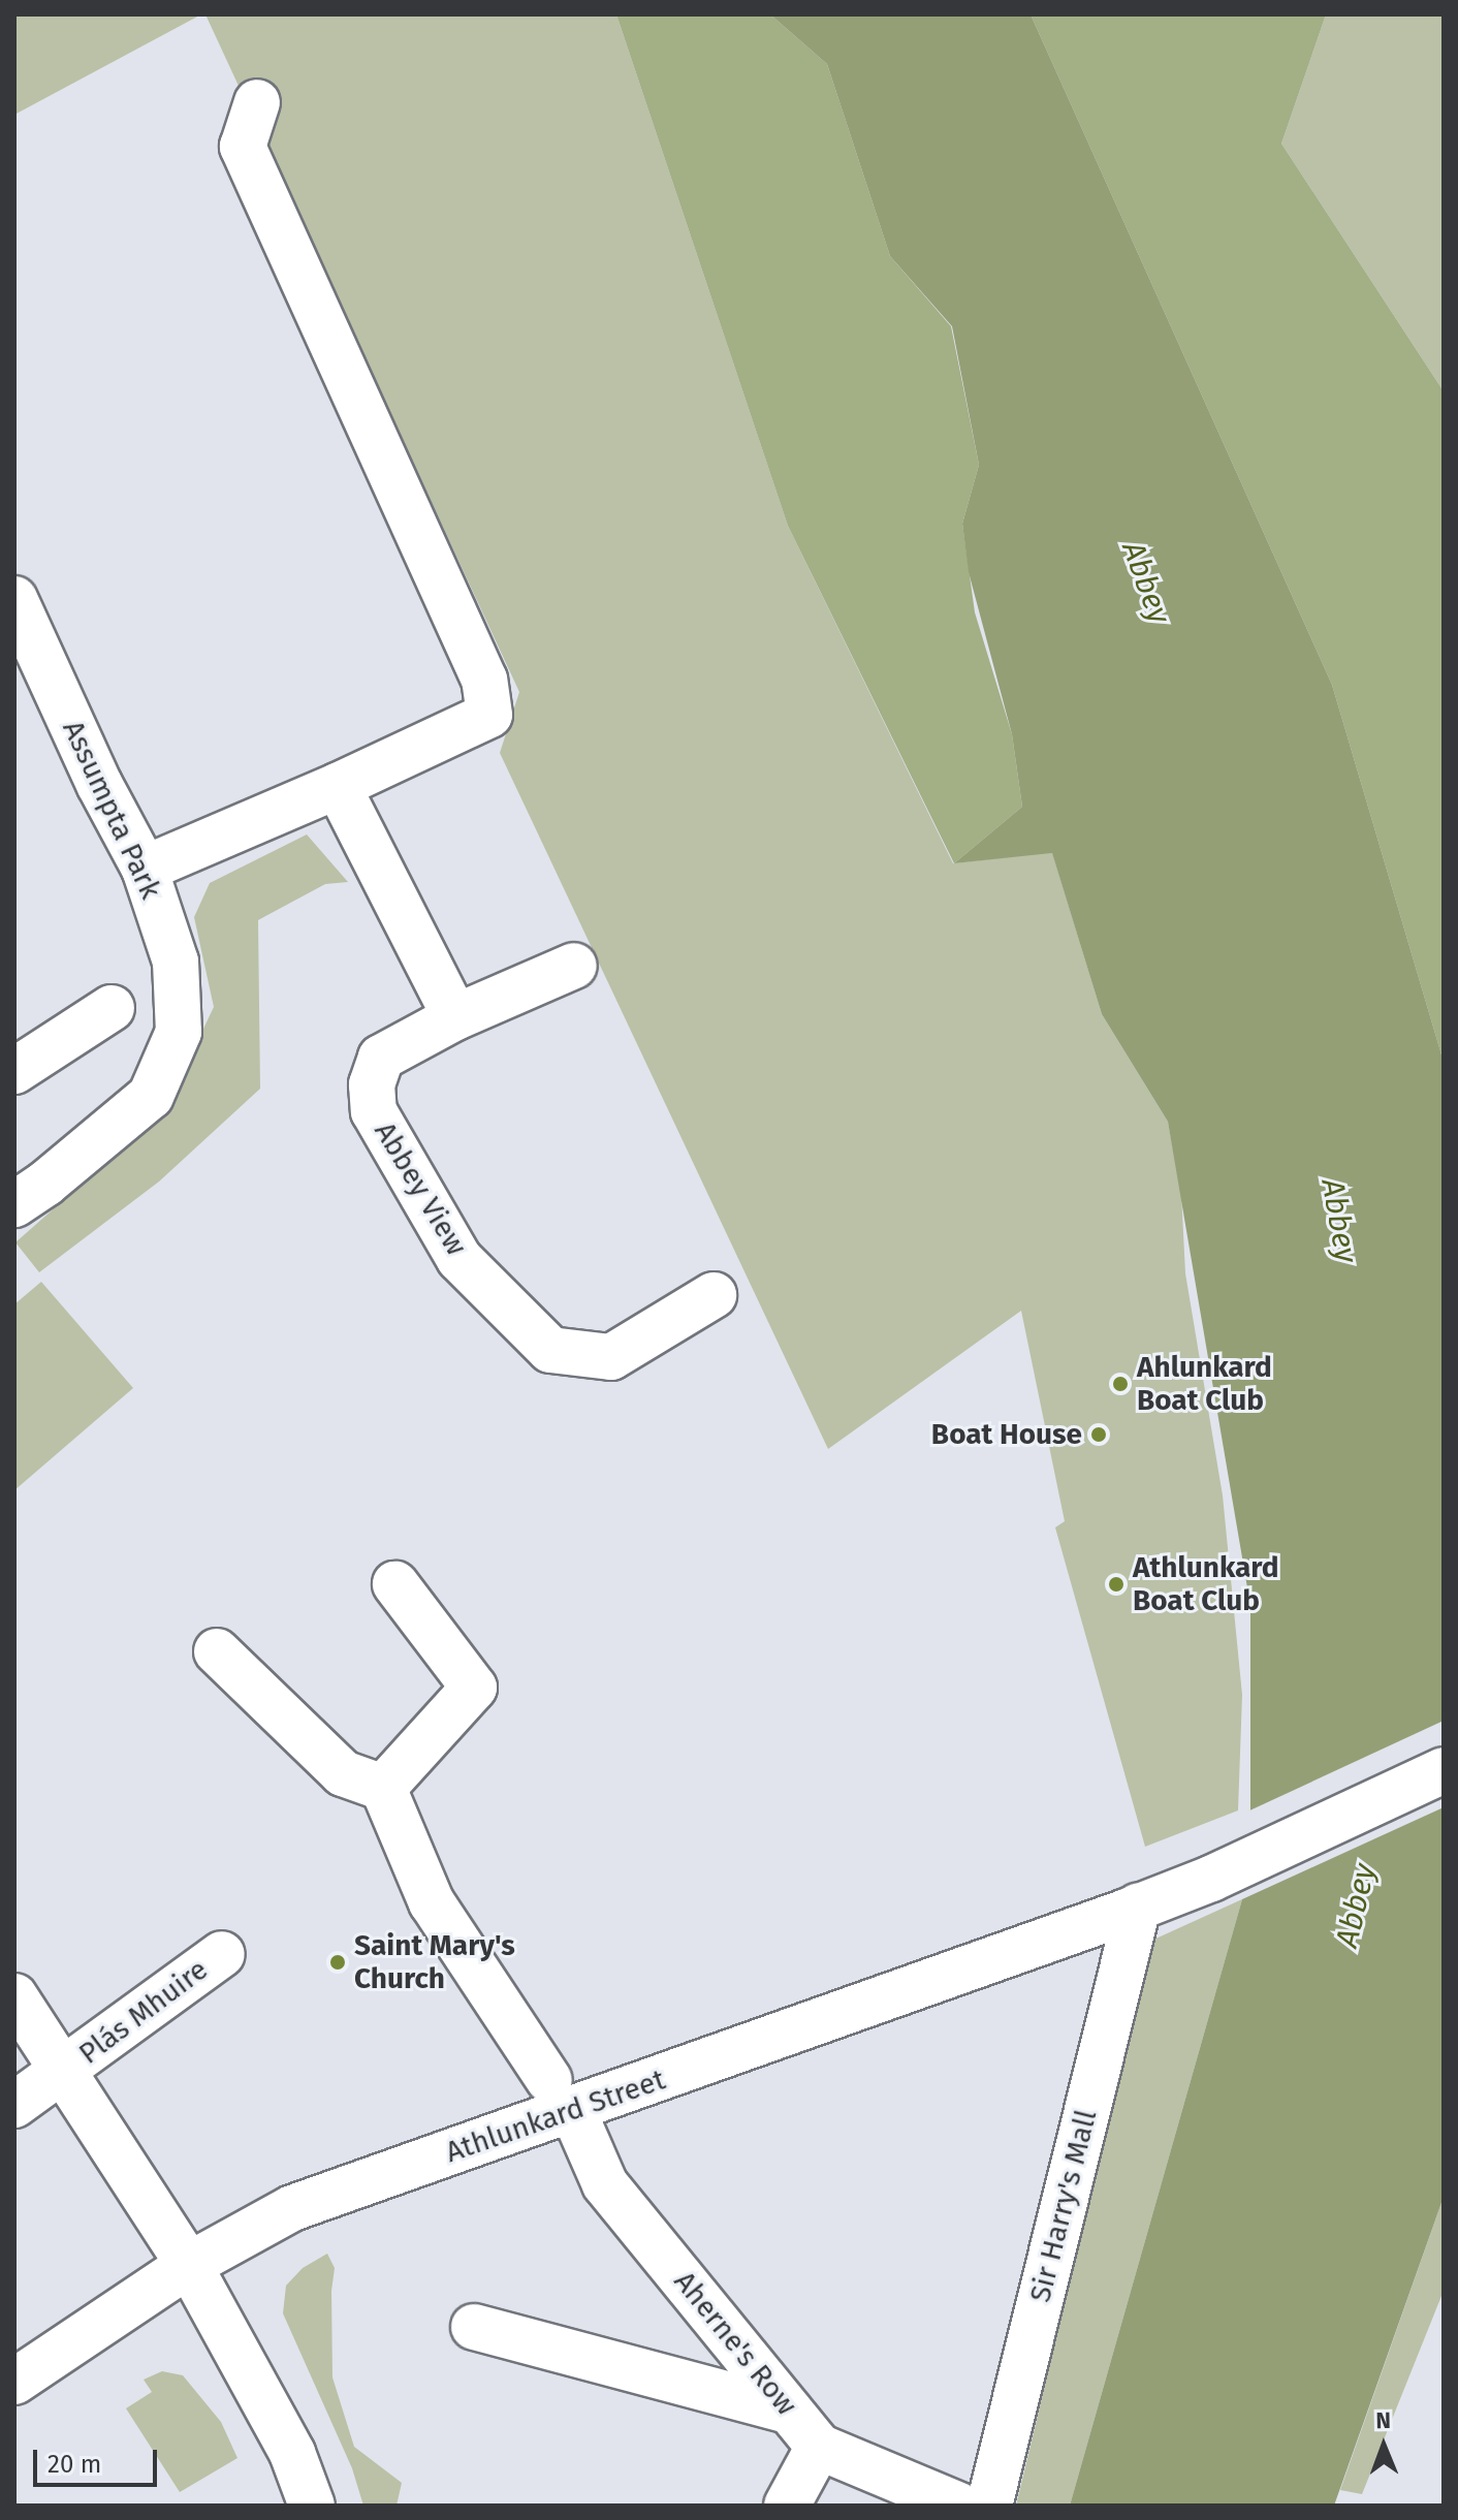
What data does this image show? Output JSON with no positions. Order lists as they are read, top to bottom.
{
  "streets": {
    "street": [
      "Assumpta Park",
      "Abbey View",
      "Plás Mhuire",
      "Athlunkard Street",
      "Sir Harry's Mall",
      "Aherne's Row"
    ]
  },
  "crossings": [
    ["Athlunkard Street", "Sir Harry's Mall"],
    ["Athlunkard Street", "Aherne's Row"]
  ],
  "water": ["Abbey"],
  "places": [
    "Ahlunkard Boat Club",
    "Boat House",
    "Athlunkard Boat Club",
    "Saint Mary's Church"
  ],
  "scale_bar": "20 m",
  "north": "top"
}
